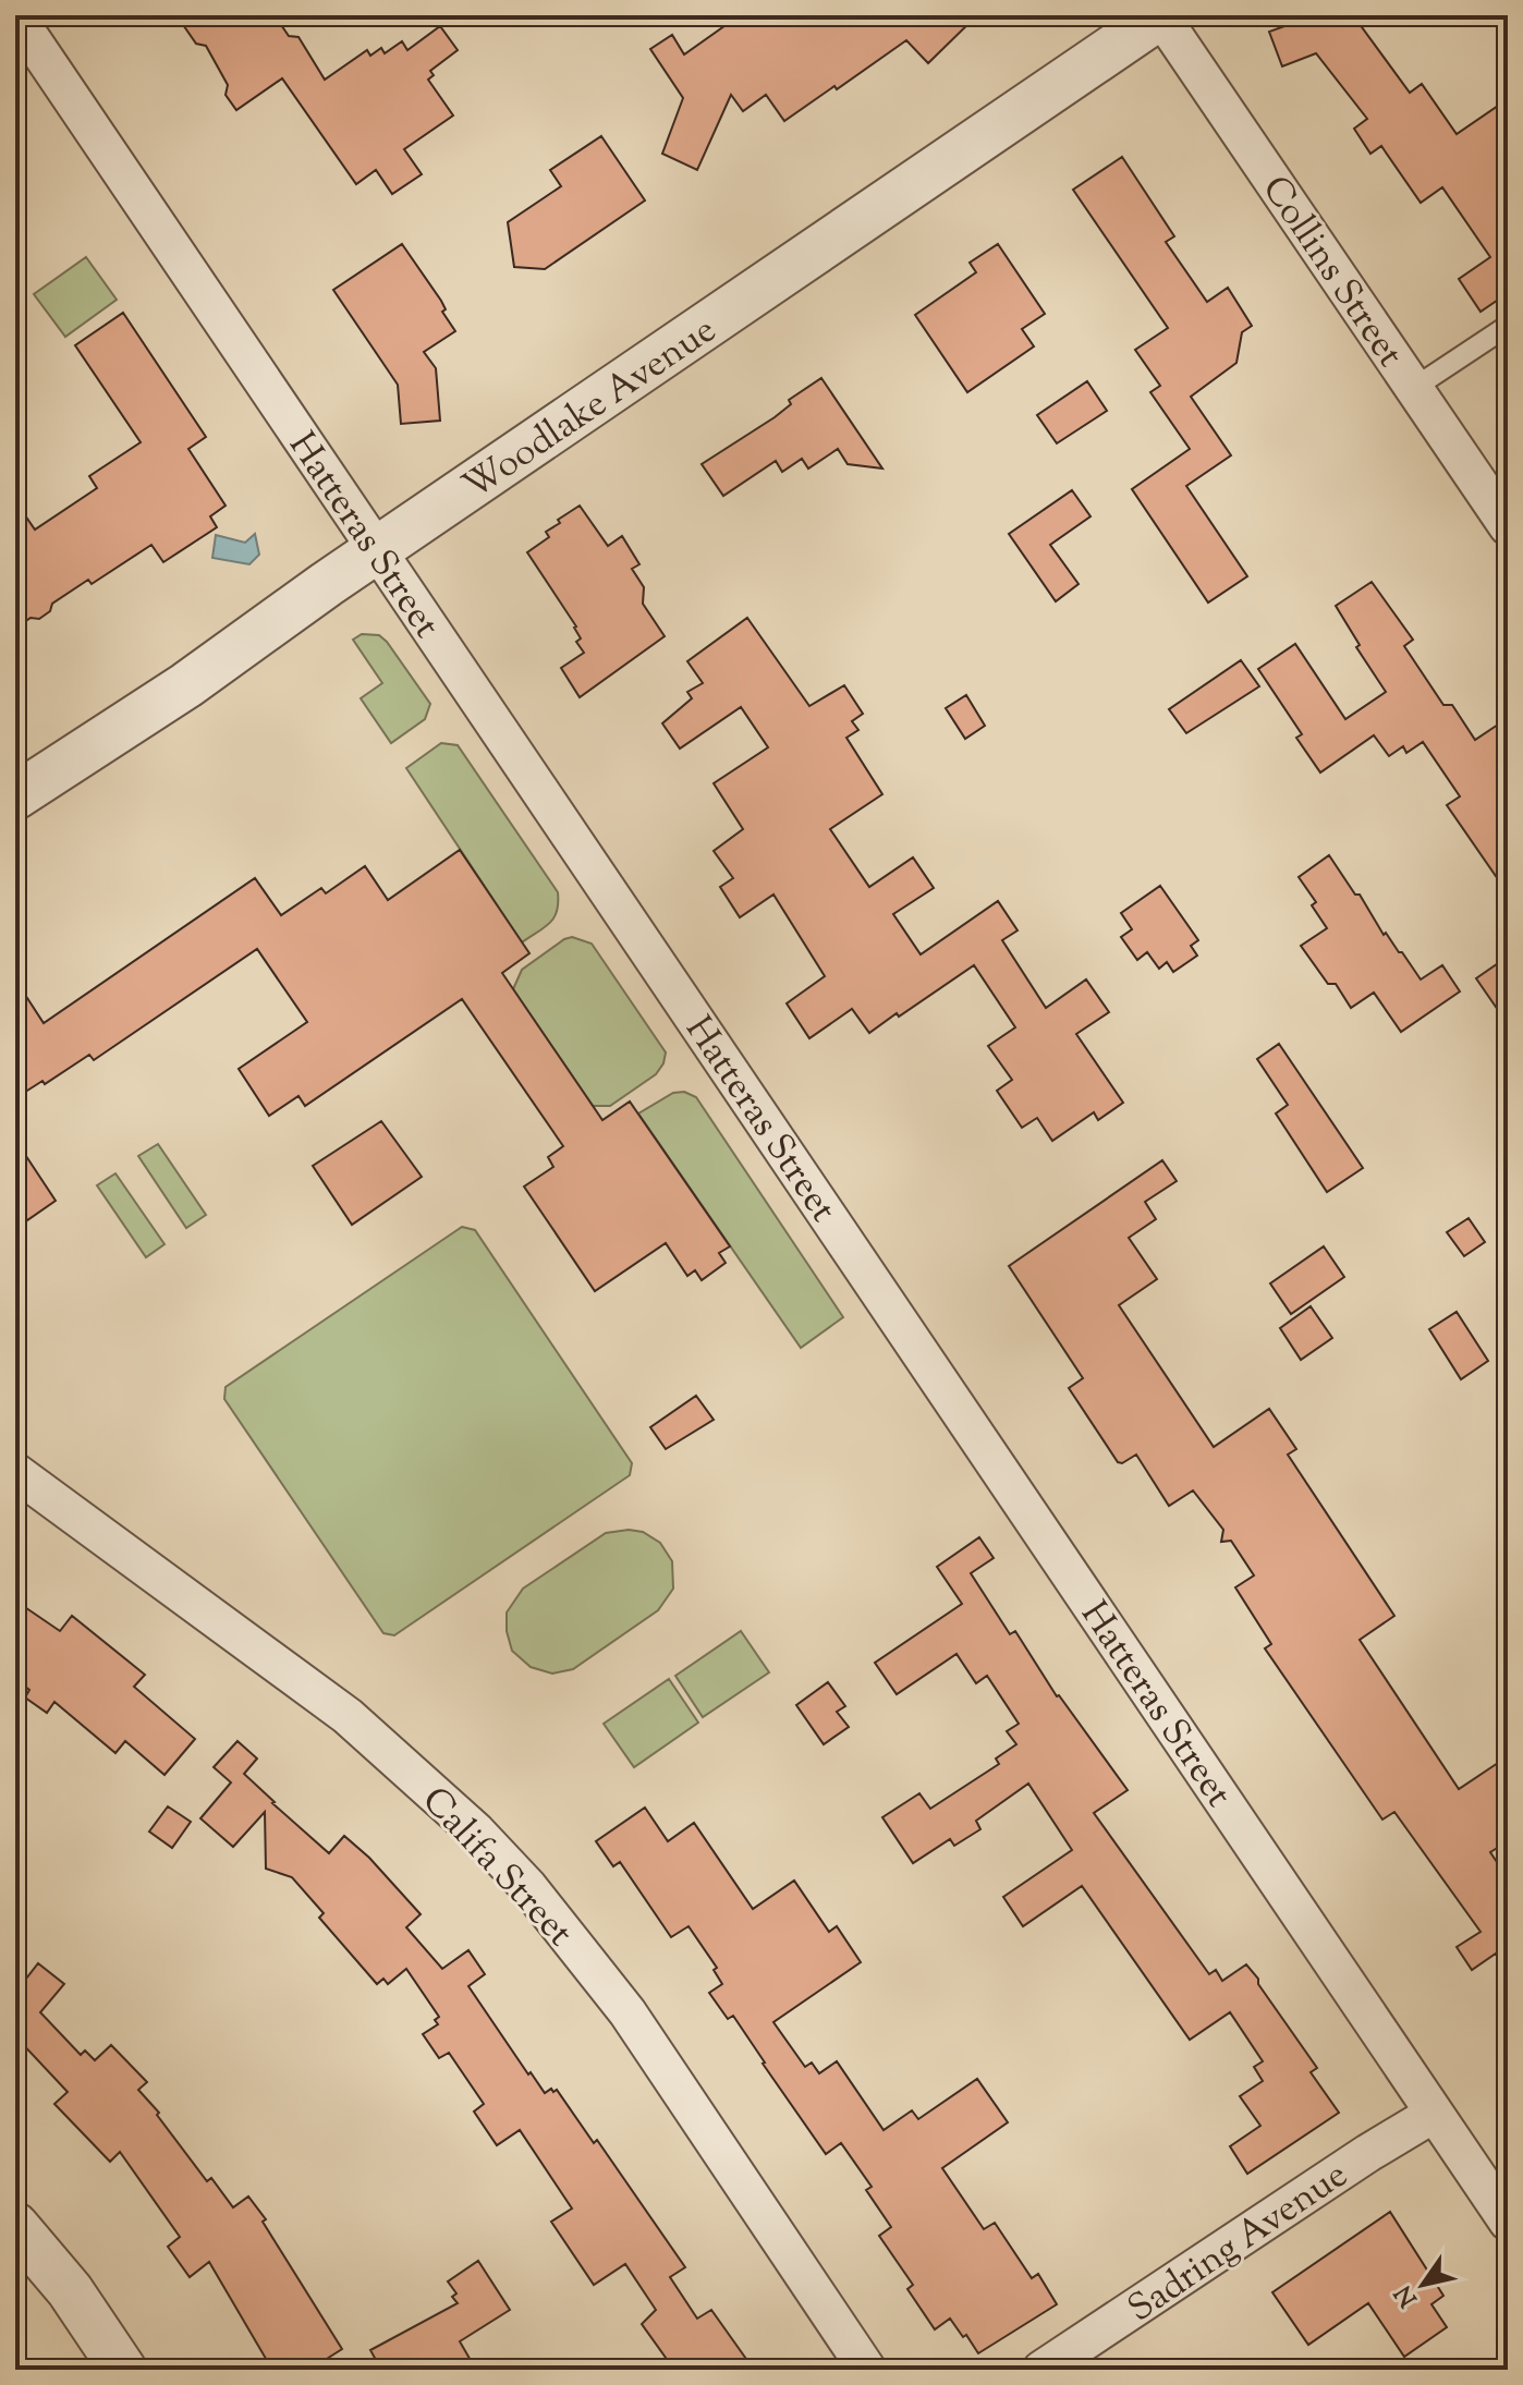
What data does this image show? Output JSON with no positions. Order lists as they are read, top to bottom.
{
  "streets": {
    "street": [
      "Collins Street",
      "Woodlake Avenue",
      "Hatteras Street",
      "Califa Street",
      "Sadring Avenue"
    ]
  },
  "crossings": [
    ["Collins Street", "Woodlake Avenue"],
    ["Woodlake Avenue", "Hatteras Street"],
    ["Hatteras Street", "Sadring Avenue"]
  ],
  "north": "bottom left"
}
